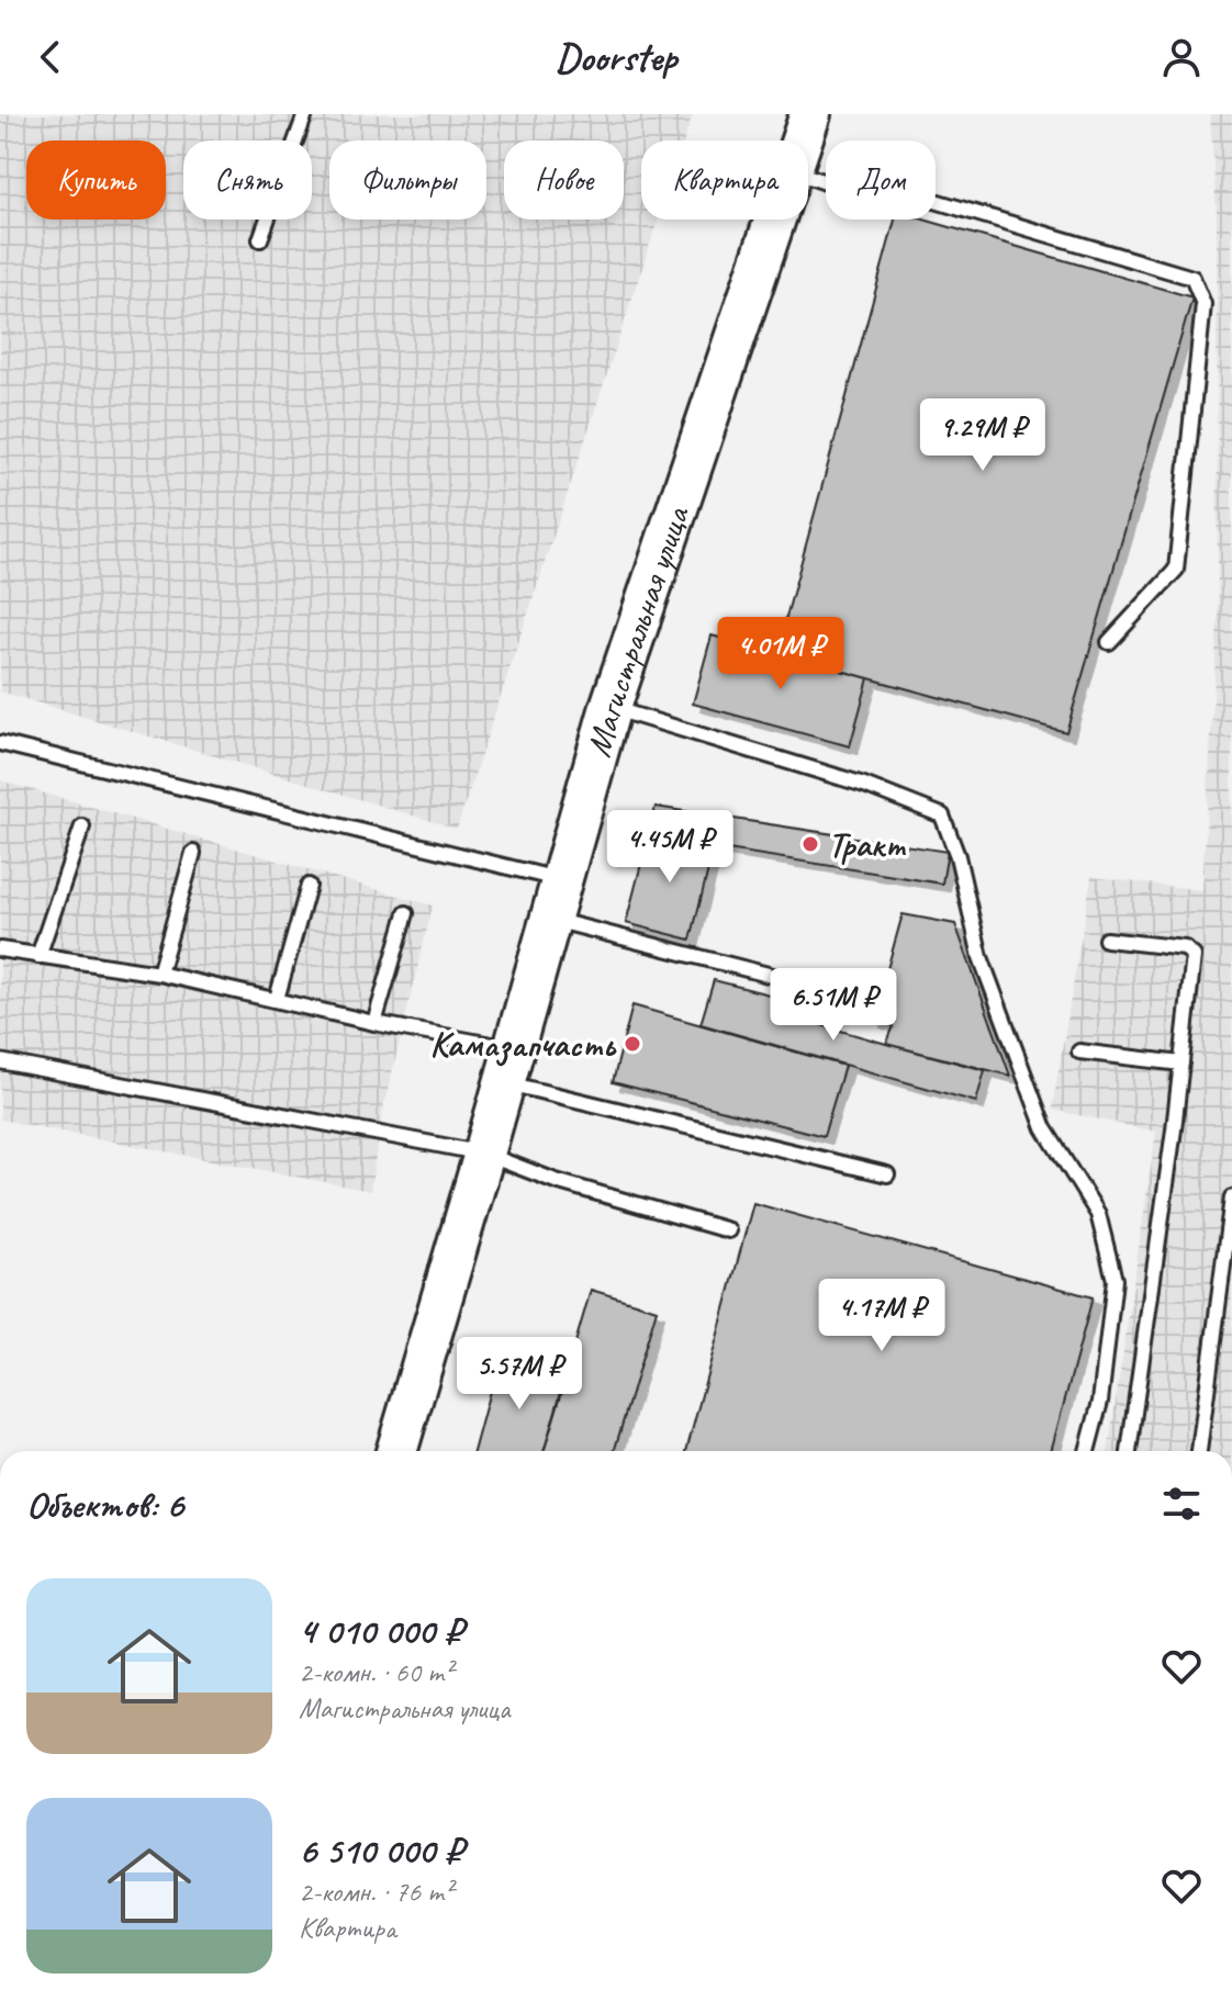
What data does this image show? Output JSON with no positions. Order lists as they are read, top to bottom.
{
  "streets": {
    "street": ["Магистральная улица"]
  },
  "places": ["Тракт", "Камазапчасть"],
  "page": {
    "header": "Doorstep",
    "chip": [
      "Купить",
      "Снять",
      "Фильтры",
      "Новое",
      "Квартира",
      "Дом"
    ],
    "price": [
      "9.29M ₽",
      "4.01M ₽",
      "4.45M ₽",
      "6.51M ₽",
      "4.17M ₽",
      "5.57M ₽"
    ],
    "heading": "Объектов: 6",
    "list": [
      {
        "name": "4 010 000 ₽",
        "note": "2-комн. · 60 m² · Магистральная улица"
      },
      {
        "name": "6 510 000 ₽",
        "note": "2-комн. · 76 m² · Квартира"
      }
    ]
  }
}
